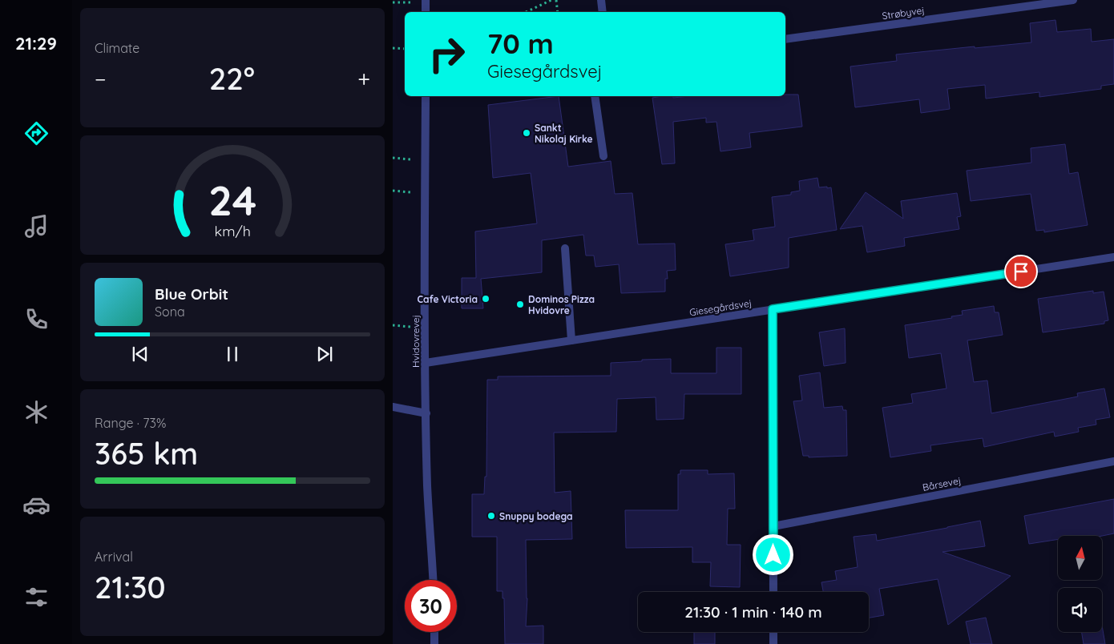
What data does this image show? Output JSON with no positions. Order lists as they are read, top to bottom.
{
  "streets": {
    "street": [
      "Strøbyvej",
      "Giesegårdsvej",
      "Hvidovrevej",
      "Bårsevej"
    ]
  },
  "crossings": [
    ["Giesegårdsvej", "Hvidovrevej"]
  ],
  "places": [
    "Sankt Nikolaj Kirke",
    "Cafe Victoria",
    "Dominos Pizza Hvidovre",
    "Snuppy bodega"
  ],
  "north": "top",
  "page": {
    "tabs": "21:29",
    "tile": [
      "Climate",
      ["Range · 73%", "365 km"],
      ["Arrival", "21:30"]
    ],
    "turn": ["70 m", "Giesegårdsvej"],
    "heat": ["−", "22°", "+"],
    "song": ["Blue Orbit", "Sona"],
    "limit": "30",
    "trip": "21:30 · 1 min · 140 m",
    "gauge": ["24", "km/h"]
  }
}
